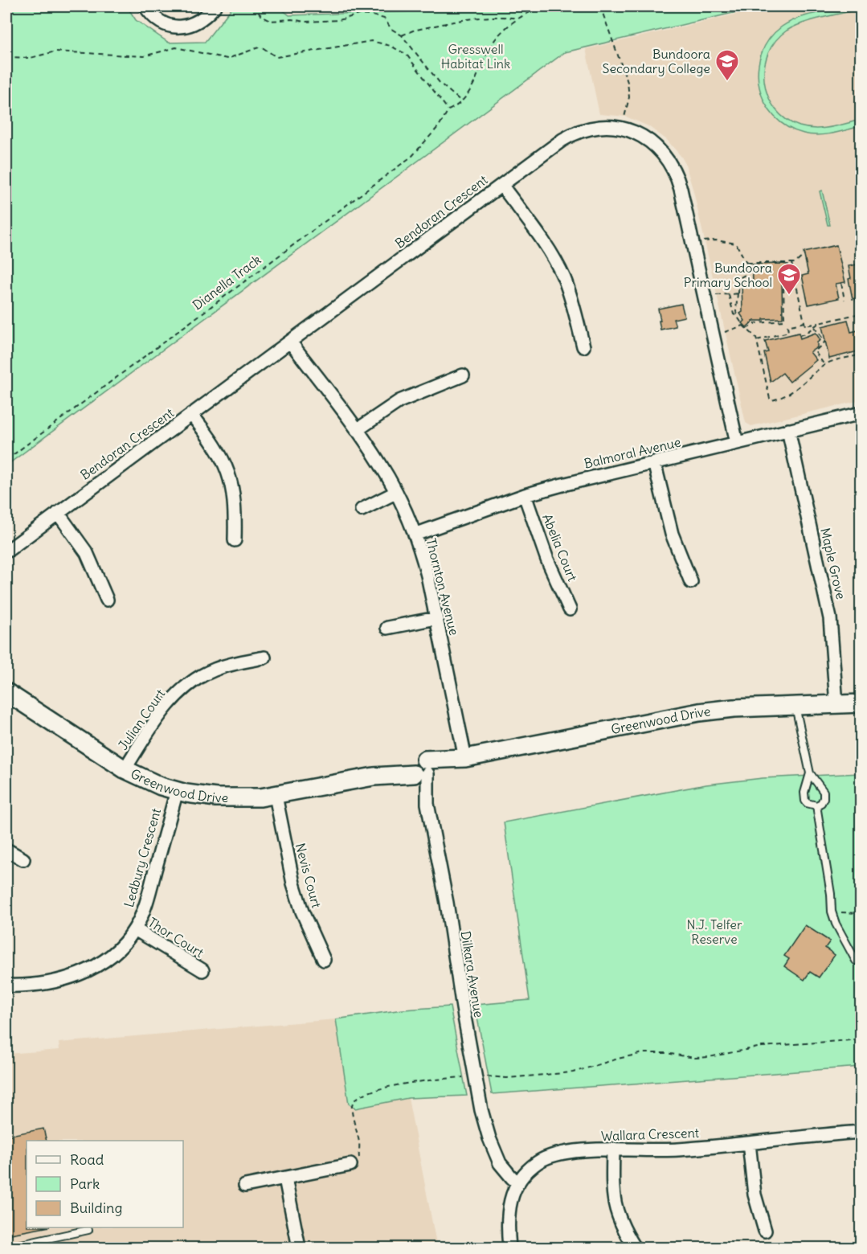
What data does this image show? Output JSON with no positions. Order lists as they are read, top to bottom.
{
  "streets": {
    "street": [
      "Bendoran Crescent",
      "Balmoral Avenue",
      "Abelia Court",
      "Maple Grove",
      "Thornton Avenue",
      "Julian Court",
      "Greenwood Drive",
      "Ledbury Crescent",
      "Nevis Court",
      "Thor Court",
      "Dilkara Avenue",
      "Wallara Crescent"
    ],
    "path": ["Dianella Track"]
  },
  "crossings": [
    ["Bendoran Crescent", "Balmoral Avenue"],
    ["Bendoran Crescent", "Thornton Avenue"],
    ["Balmoral Avenue", "Abelia Court"],
    ["Balmoral Avenue", "Maple Grove"],
    ["Balmoral Avenue", "Thornton Avenue"],
    ["Maple Grove", "Greenwood Drive"],
    ["Thornton Avenue", "Greenwood Drive"],
    ["Julian Court", "Greenwood Drive"],
    ["Greenwood Drive", "Ledbury Crescent"],
    ["Greenwood Drive", "Nevis Court"],
    ["Greenwood Drive", "Dilkara Avenue"],
    ["Ledbury Crescent", "Thor Court"],
    ["Dilkara Avenue", "Wallara Crescent"]
  ],
  "parks": ["Gresswell Habitat Link", "N.J. Telfer Reserve"],
  "places": {
    "school or university": ["Bundoora Secondary College", "Bundoora Primary School"]
  },
  "legend": ["Road", "Park", "Building"]
}
